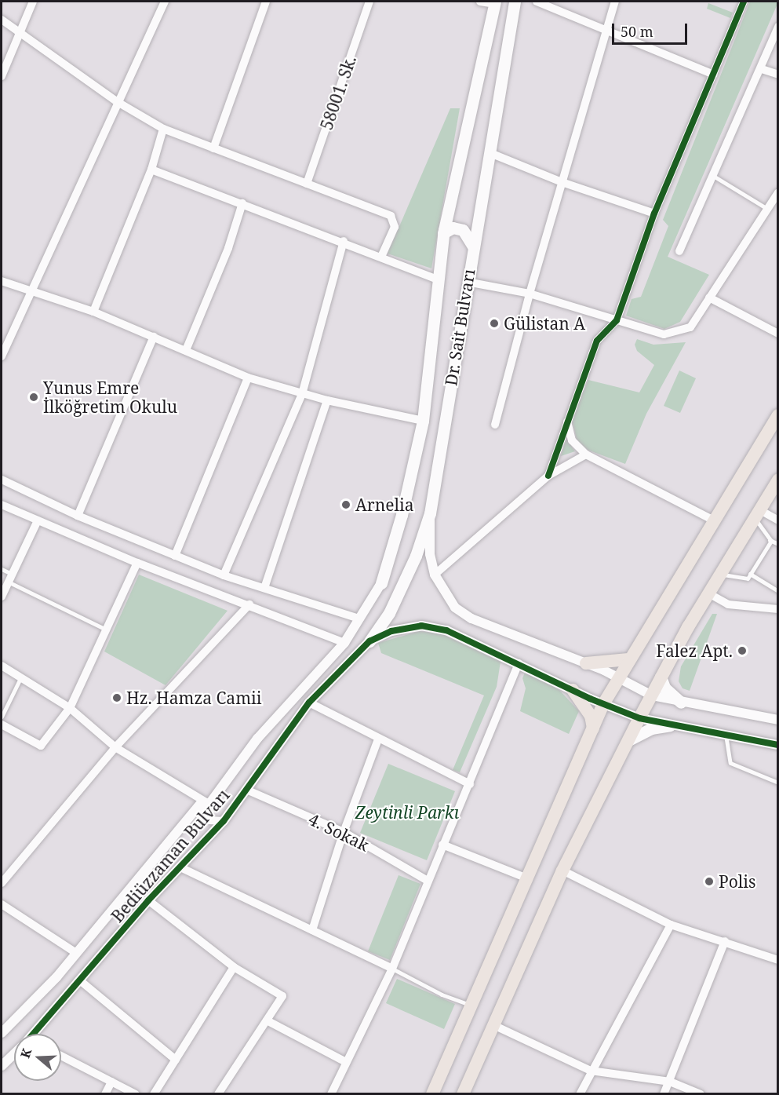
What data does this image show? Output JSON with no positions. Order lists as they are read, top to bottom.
{
  "streets": {
    "main road": ["Dr. Sait Bulvarı"],
    "street": ["58001. Sk.", "4. Sokak", "Bediüzzaman Bulvarı"]
  },
  "crossings": [
    ["Dr. Sait Bulvarı", "Bediüzzaman Bulvarı"],
    ["4. Sokak", "Bediüzzaman Bulvarı"]
  ],
  "parks": ["Zeytinli Parkı"],
  "places": [
    "Gülistan A",
    "Yunus Emre İlköğretim Okulu",
    "Arnelia",
    "Falez Apt.",
    "Hz. Hamza Camii",
    "Polis"
  ],
  "scale_bar": "50 m",
  "north": "left"
}
